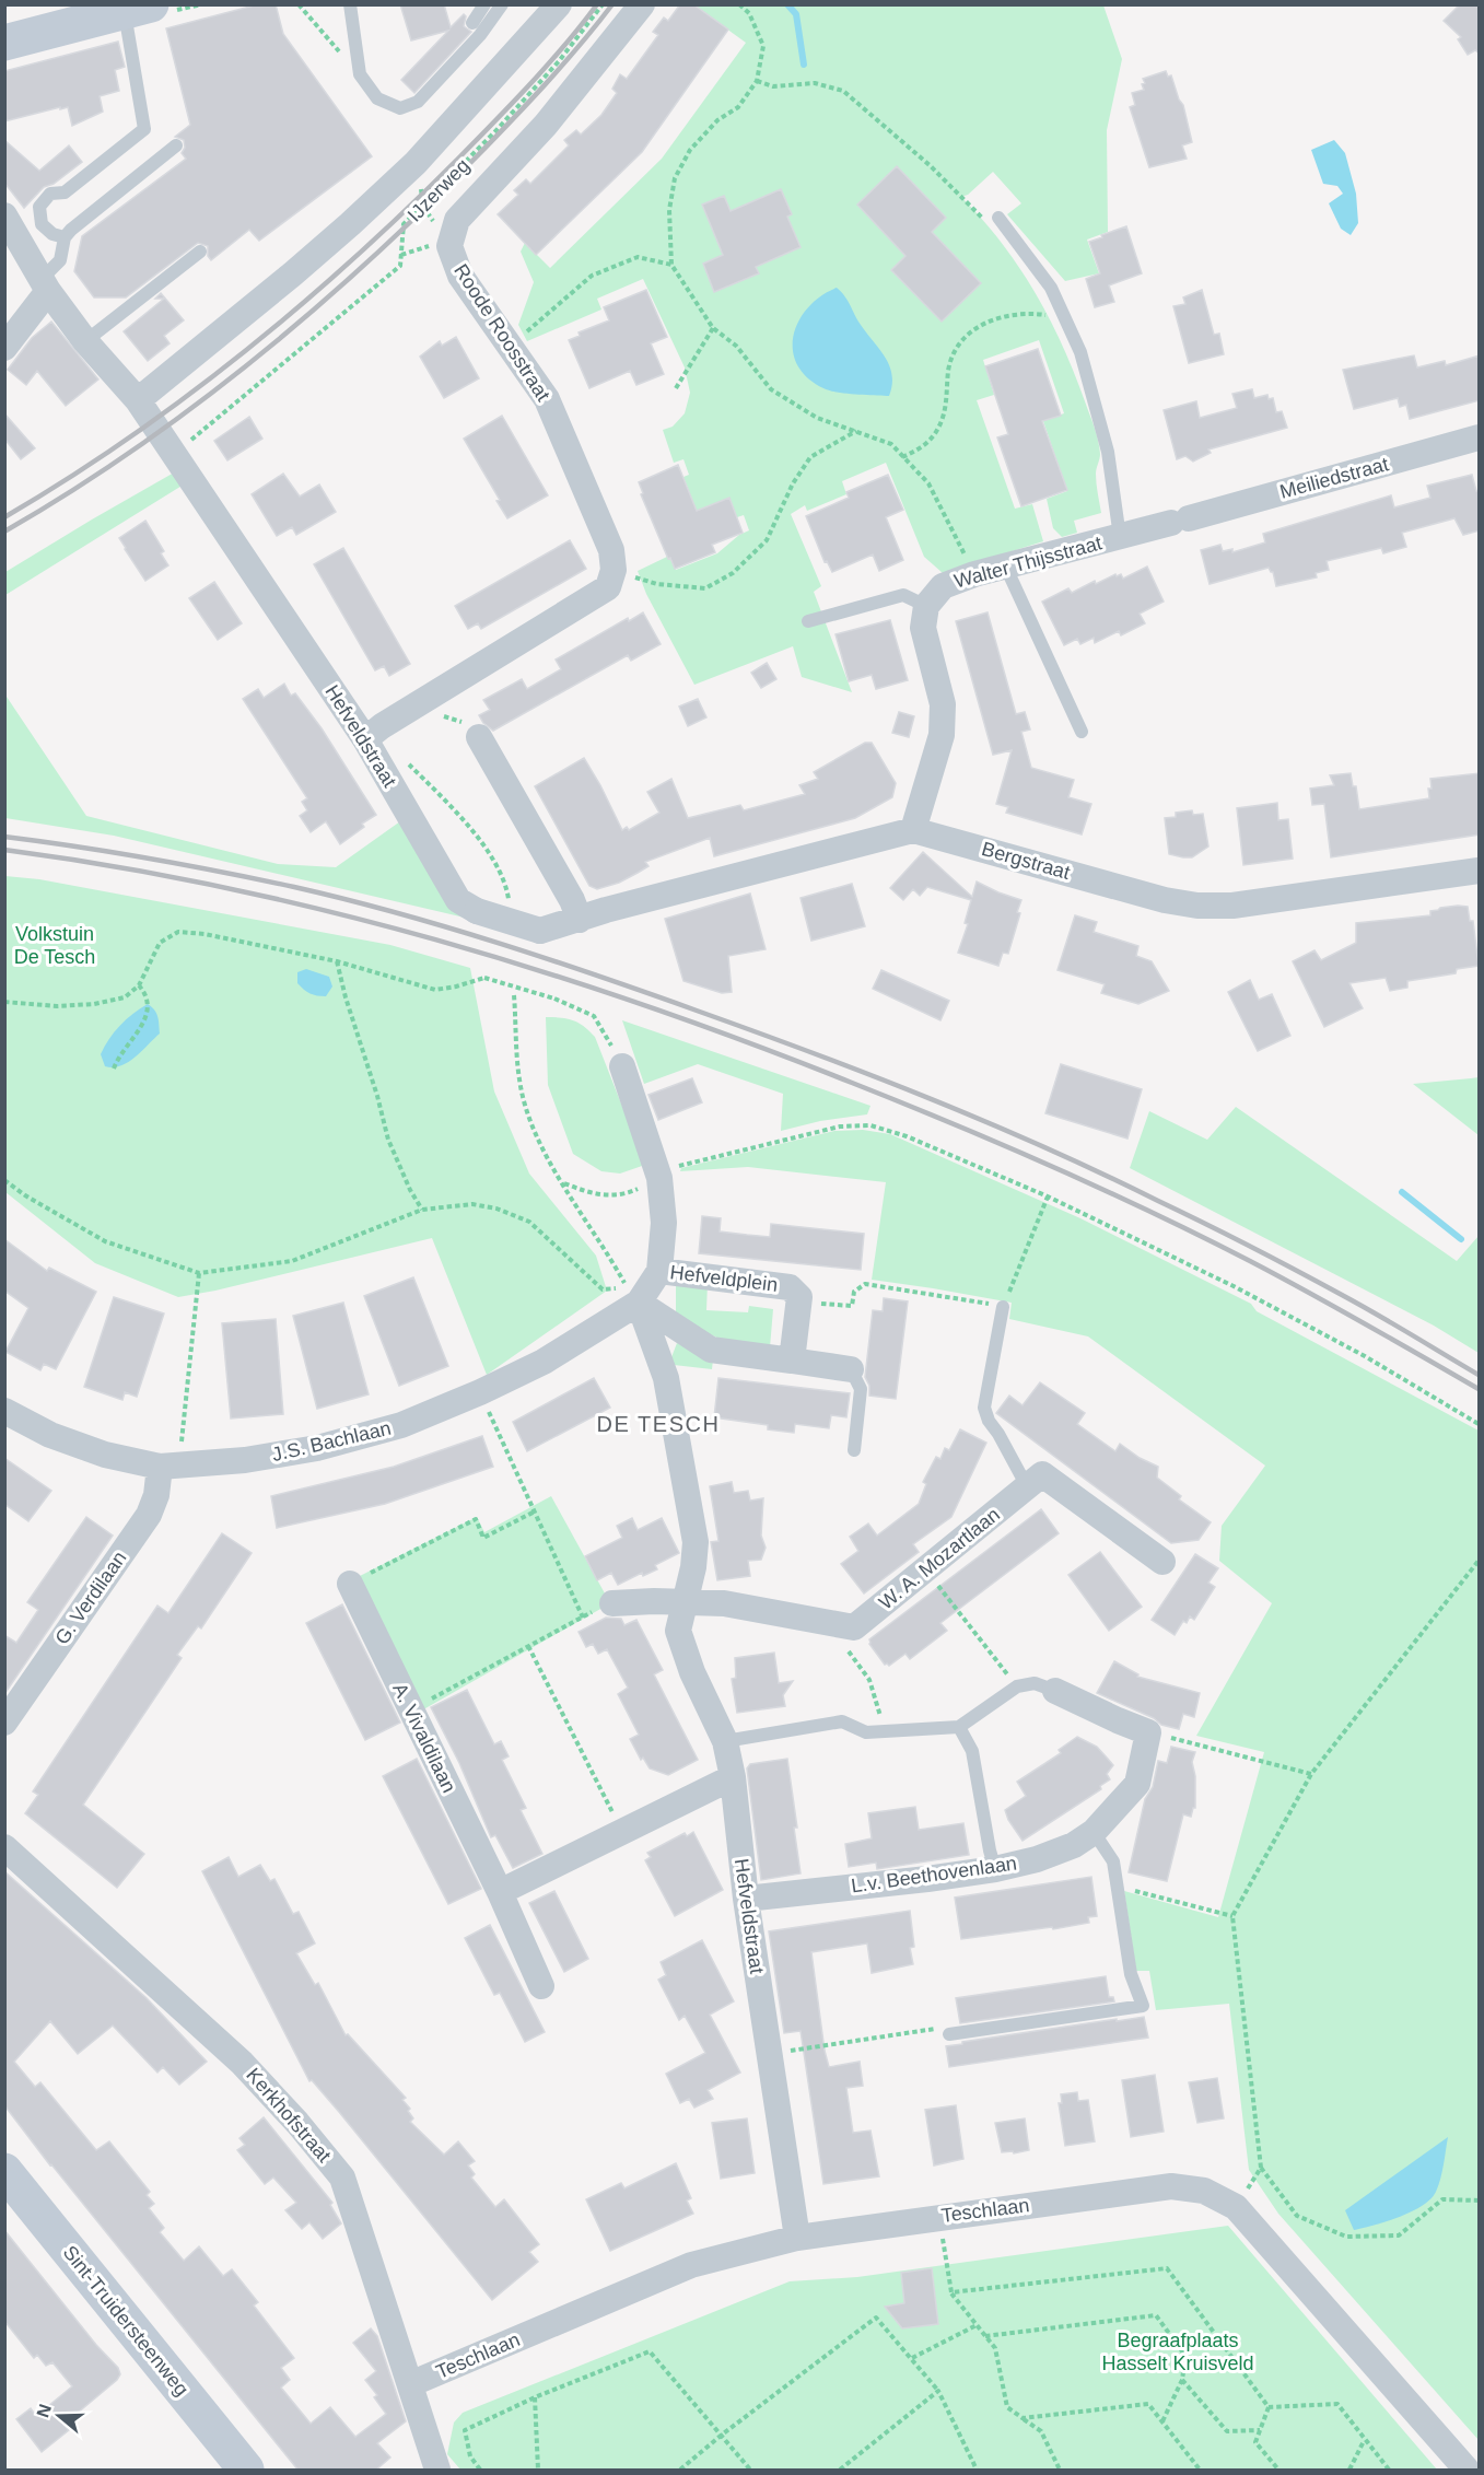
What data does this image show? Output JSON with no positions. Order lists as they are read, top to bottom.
{
  "streets": {
    "main road": ["Sint-Truidersteenweg"],
    "street": [
      "IJzerweg",
      "Roode Roosstraat",
      "Meiliedstraat",
      "Walter Thijsstraat",
      "Hefveldstraat",
      "Bergstraat",
      "Hefveldplein",
      "J.S. Bachlaan",
      "W. A. Mozartlaan",
      "G. Verdilaan",
      "A. Vivaldilaan",
      "L.v. Beethovenlaan",
      "Kerkhofstraat",
      "Teschlaan"
    ]
  },
  "crossings": [
    ["IJzerweg", "Hefveldstraat"],
    ["Meiliedstraat", "Walter Thijsstraat"],
    ["Hefveldstraat", "J.S. Bachlaan"],
    ["Hefveldstraat", "W. A. Mozartlaan"],
    ["Hefveldstraat", "L.v. Beethovenlaan"],
    ["Hefveldstraat", "Teschlaan"],
    ["J.S. Bachlaan", "G. Verdilaan"],
    ["Kerkhofstraat", "Teschlaan"]
  ],
  "districts": ["DE TESCH"],
  "parks": ["Volkstuin De Tesch", "Begraafplaats Hasselt Kruisveld"],
  "north": "left"
}
